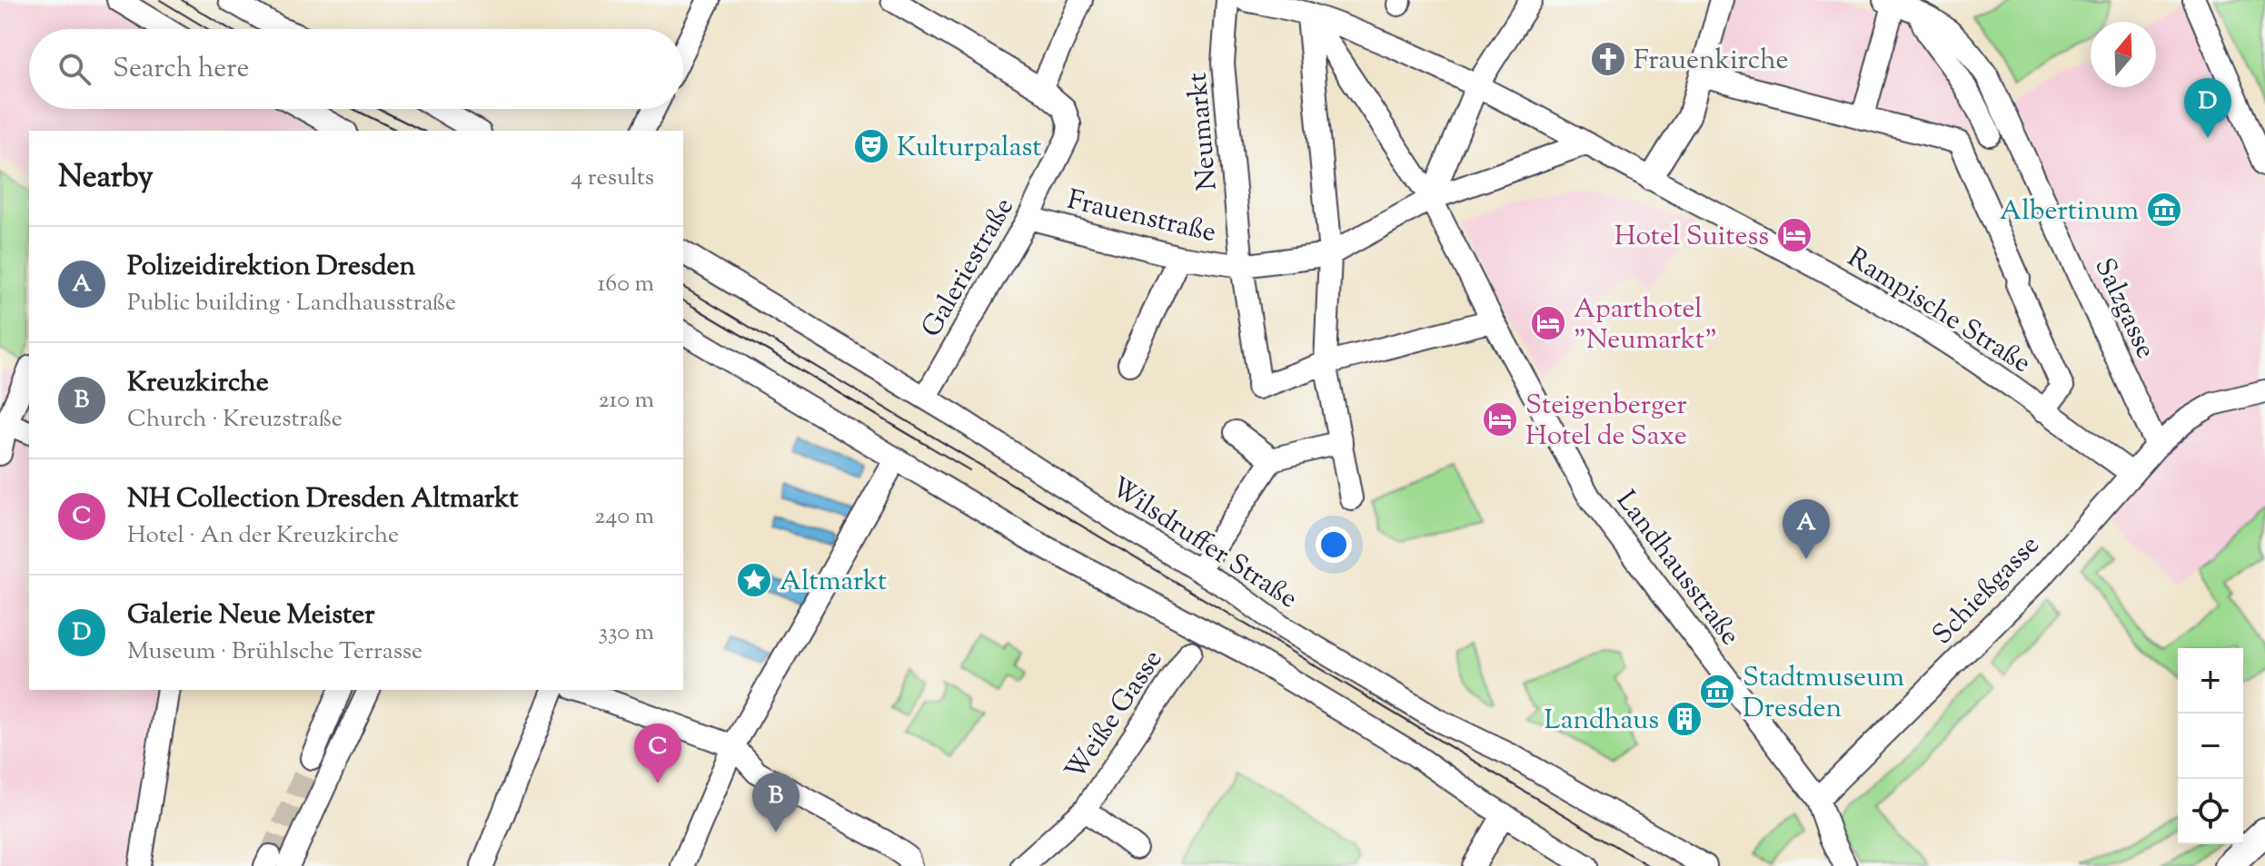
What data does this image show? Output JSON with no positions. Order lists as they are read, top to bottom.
{
  "streets": {
    "street": [
      "Neumarkt",
      "Frauenstraße",
      "Galeriestraße",
      "Salzgasse",
      "Rampische Straße",
      "Wilsdruffer Straße",
      "Landhausstraße",
      "Schießgasse",
      "Weiße Gasse"
    ]
  },
  "crossings": [
    ["Neumarkt", "Frauenstraße"],
    ["Frauenstraße", "Galeriestraße"],
    ["Galeriestraße", "Wilsdruffer Straße"],
    ["Salzgasse", "Schießgasse"],
    ["Rampische Straße", "Landhausstraße"],
    ["Rampische Straße", "Schießgasse"],
    ["Landhausstraße", "Schießgasse"]
  ],
  "places": {
    "church": ["Frauenkirche"],
    "theatre": ["Kulturpalast"],
    "museum": ["Albertinum", "Stadtmuseum Dresden"],
    "hotel": ["Hotel Suitess", "Aparthotel \"Neumarkt\"", "Steigenberger Hotel de Saxe"],
    "place": ["Altmarkt"],
    "building": ["Landhaus"]
  },
  "north": "top",
  "page": {
    "search": "Search here",
    "pins": [
      "D",
      "A",
      "C",
      "B"
    ],
    "heading": ["Nearby", "4 results"],
    "list": [
      {
        "mark": "A",
        "name": "Polizeidirektion Dresden",
        "note": "Public building · Landhausstraße",
        "value": "160 m"
      },
      {
        "mark": "B",
        "name": "Kreuzkirche",
        "note": "Church · Kreuzstraße",
        "value": "210 m"
      },
      {
        "mark": "C",
        "name": "NH Collection Dresden Altmarkt",
        "note": "Hotel · An der Kreuzkirche",
        "value": "240 m"
      },
      {
        "mark": "D",
        "name": "Galerie Neue Meister",
        "note": "Museum · Brühlsche Terrasse",
        "value": "330 m"
      }
    ],
    "map_buttons": ["+", "−"]
  }
}
